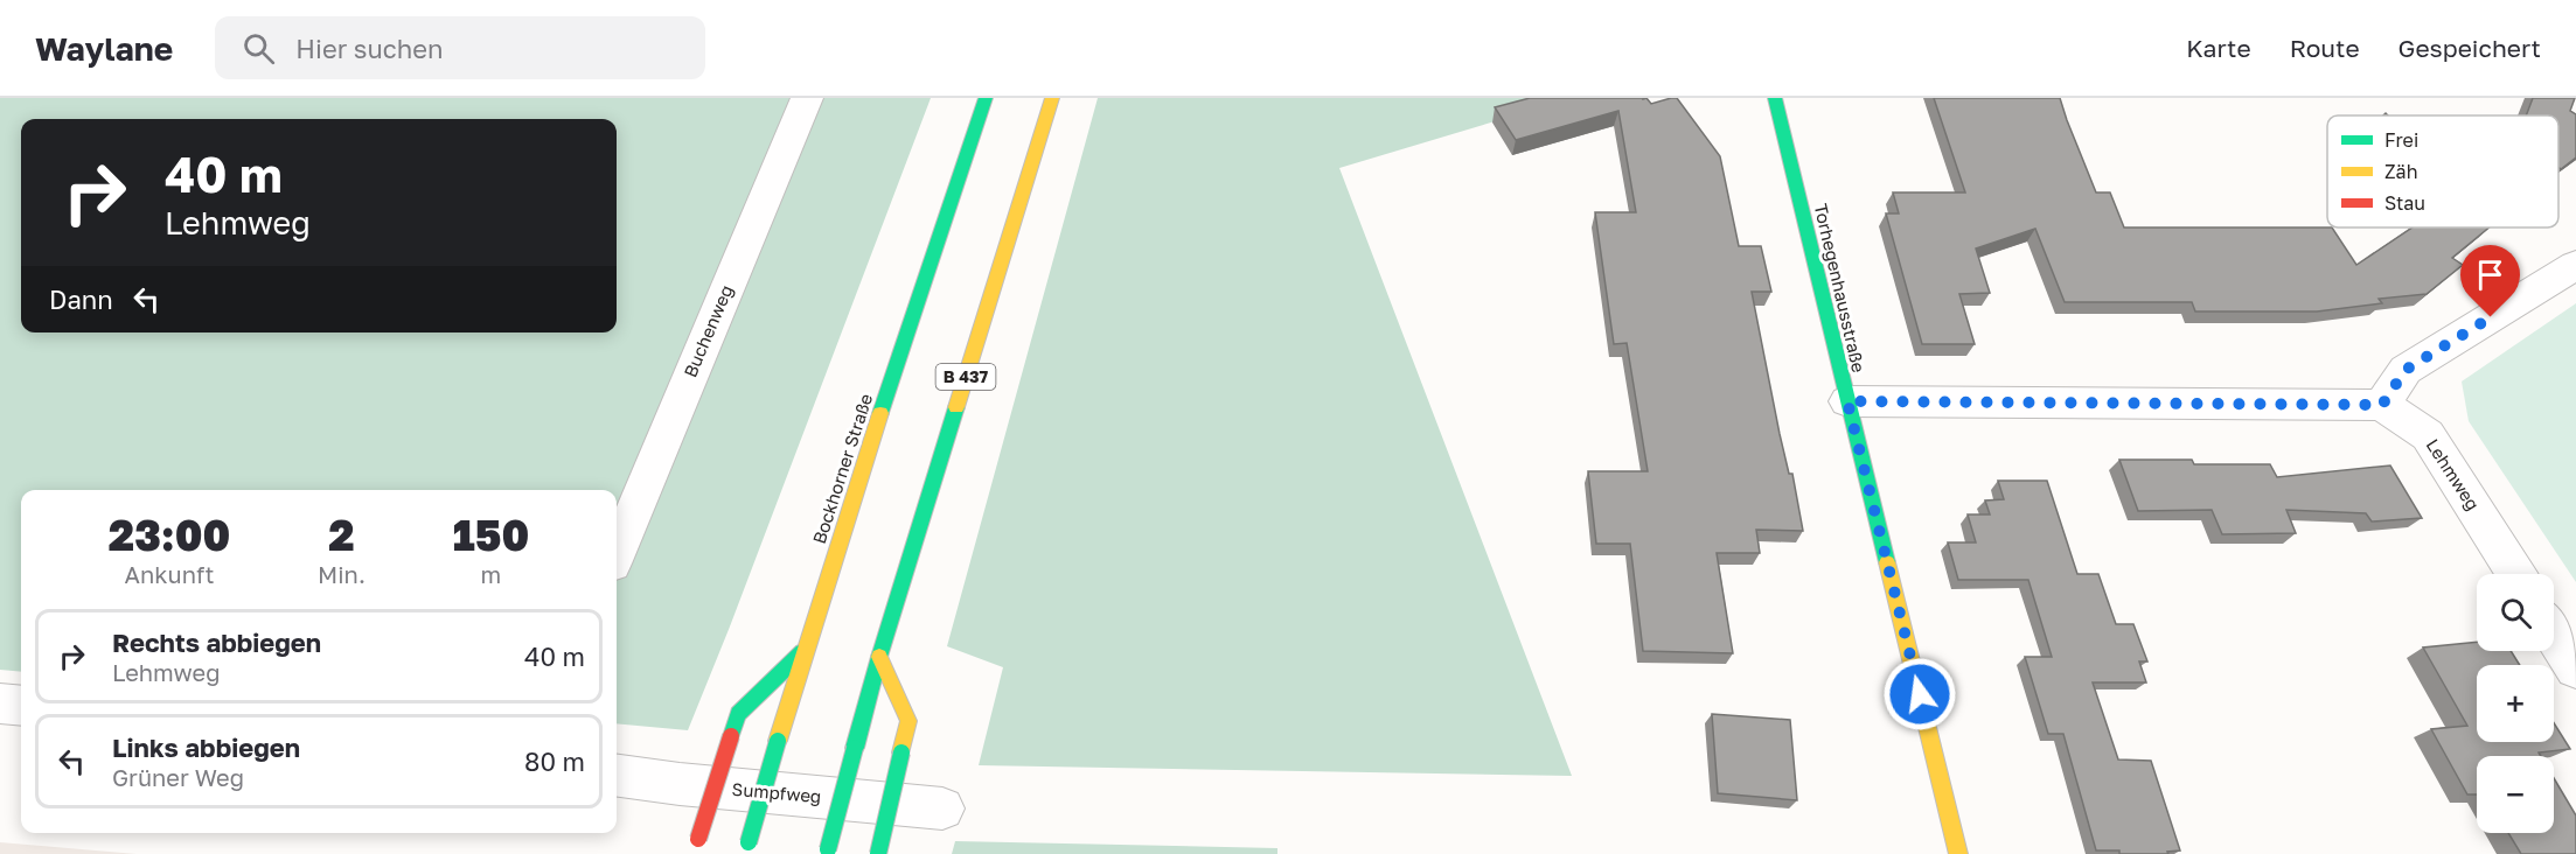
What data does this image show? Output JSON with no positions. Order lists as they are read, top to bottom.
{
  "streets": {
    "main road": ["Torhegenhausstraße", "B 437", "Bockhorner Straße"],
    "street": ["Buchenweg", "Lehmweg", "Sumpfweg"]
  },
  "legend": ["Frei", "Zäh", "Stau"],
  "page": {
    "header": "Waylane",
    "search": "Hier suchen",
    "nav": ["Karte", "Route", "Gespeichert"],
    "turn": ["40 m", "Lehmweg"],
    "then": "Dann",
    "eta": [
      "23:00",
      "Ankunft",
      "2",
      "Min.",
      "150",
      "m"
    ],
    "map_buttons": ["+", "−"],
    "list": [
      {
        "name": "Rechts abbiegen",
        "note": "Lehmweg",
        "value": "40 m"
      },
      {
        "name": "Links abbiegen",
        "note": "Grüner Weg",
        "value": "80 m"
      }
    ]
  }
}
